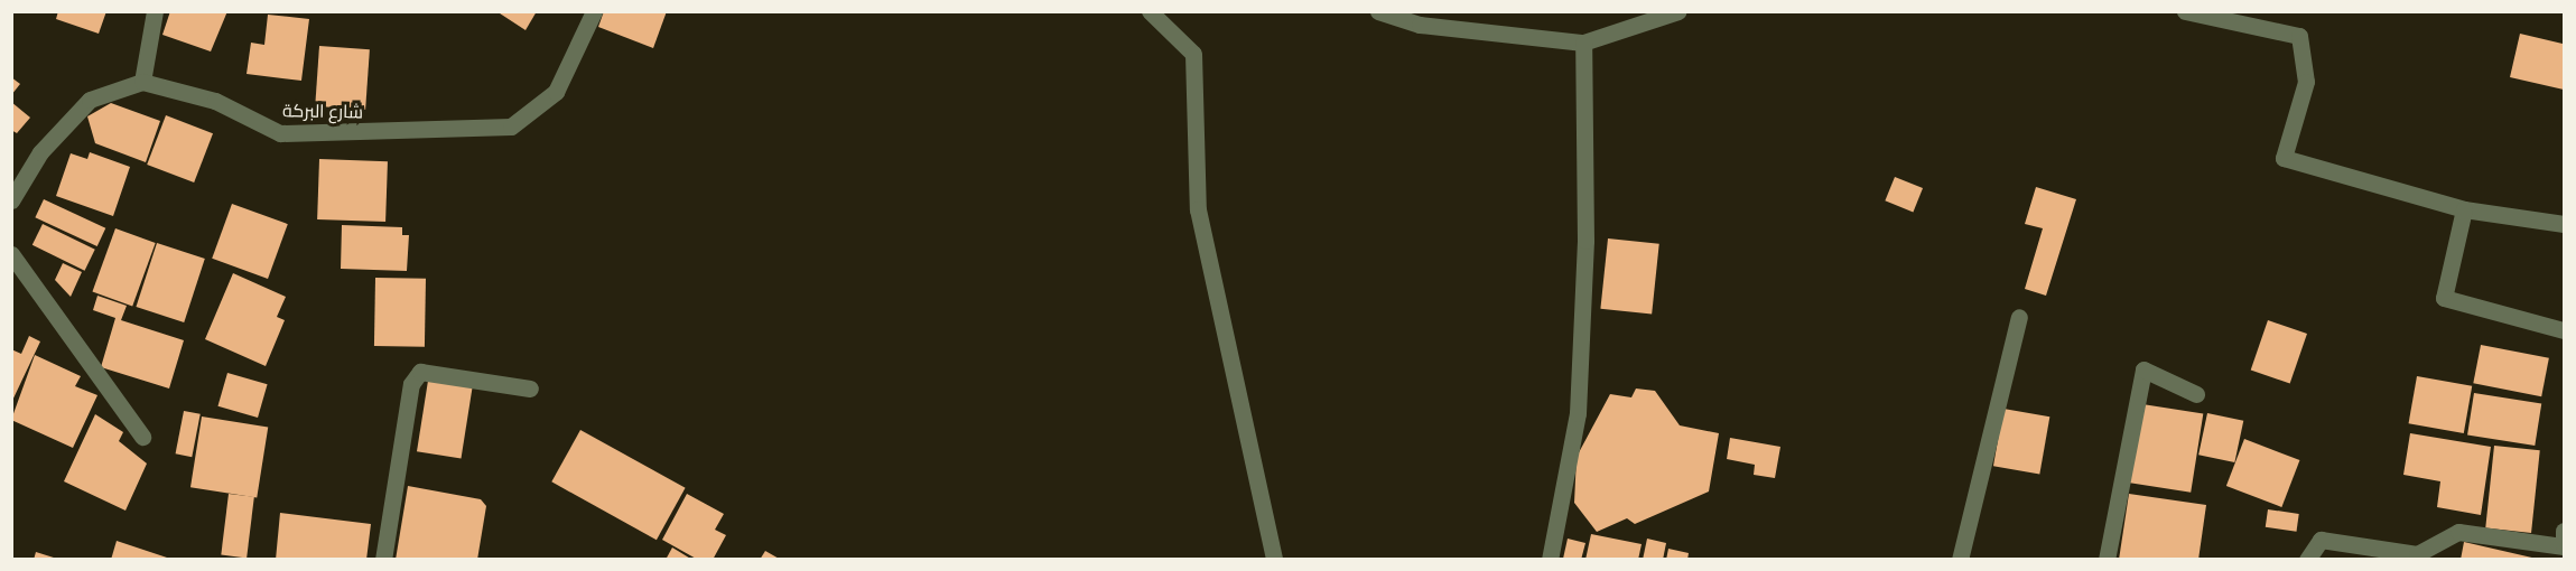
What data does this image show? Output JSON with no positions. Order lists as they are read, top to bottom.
{
  "streets": {
    "street": ["شارع البركة"]
  }
}
